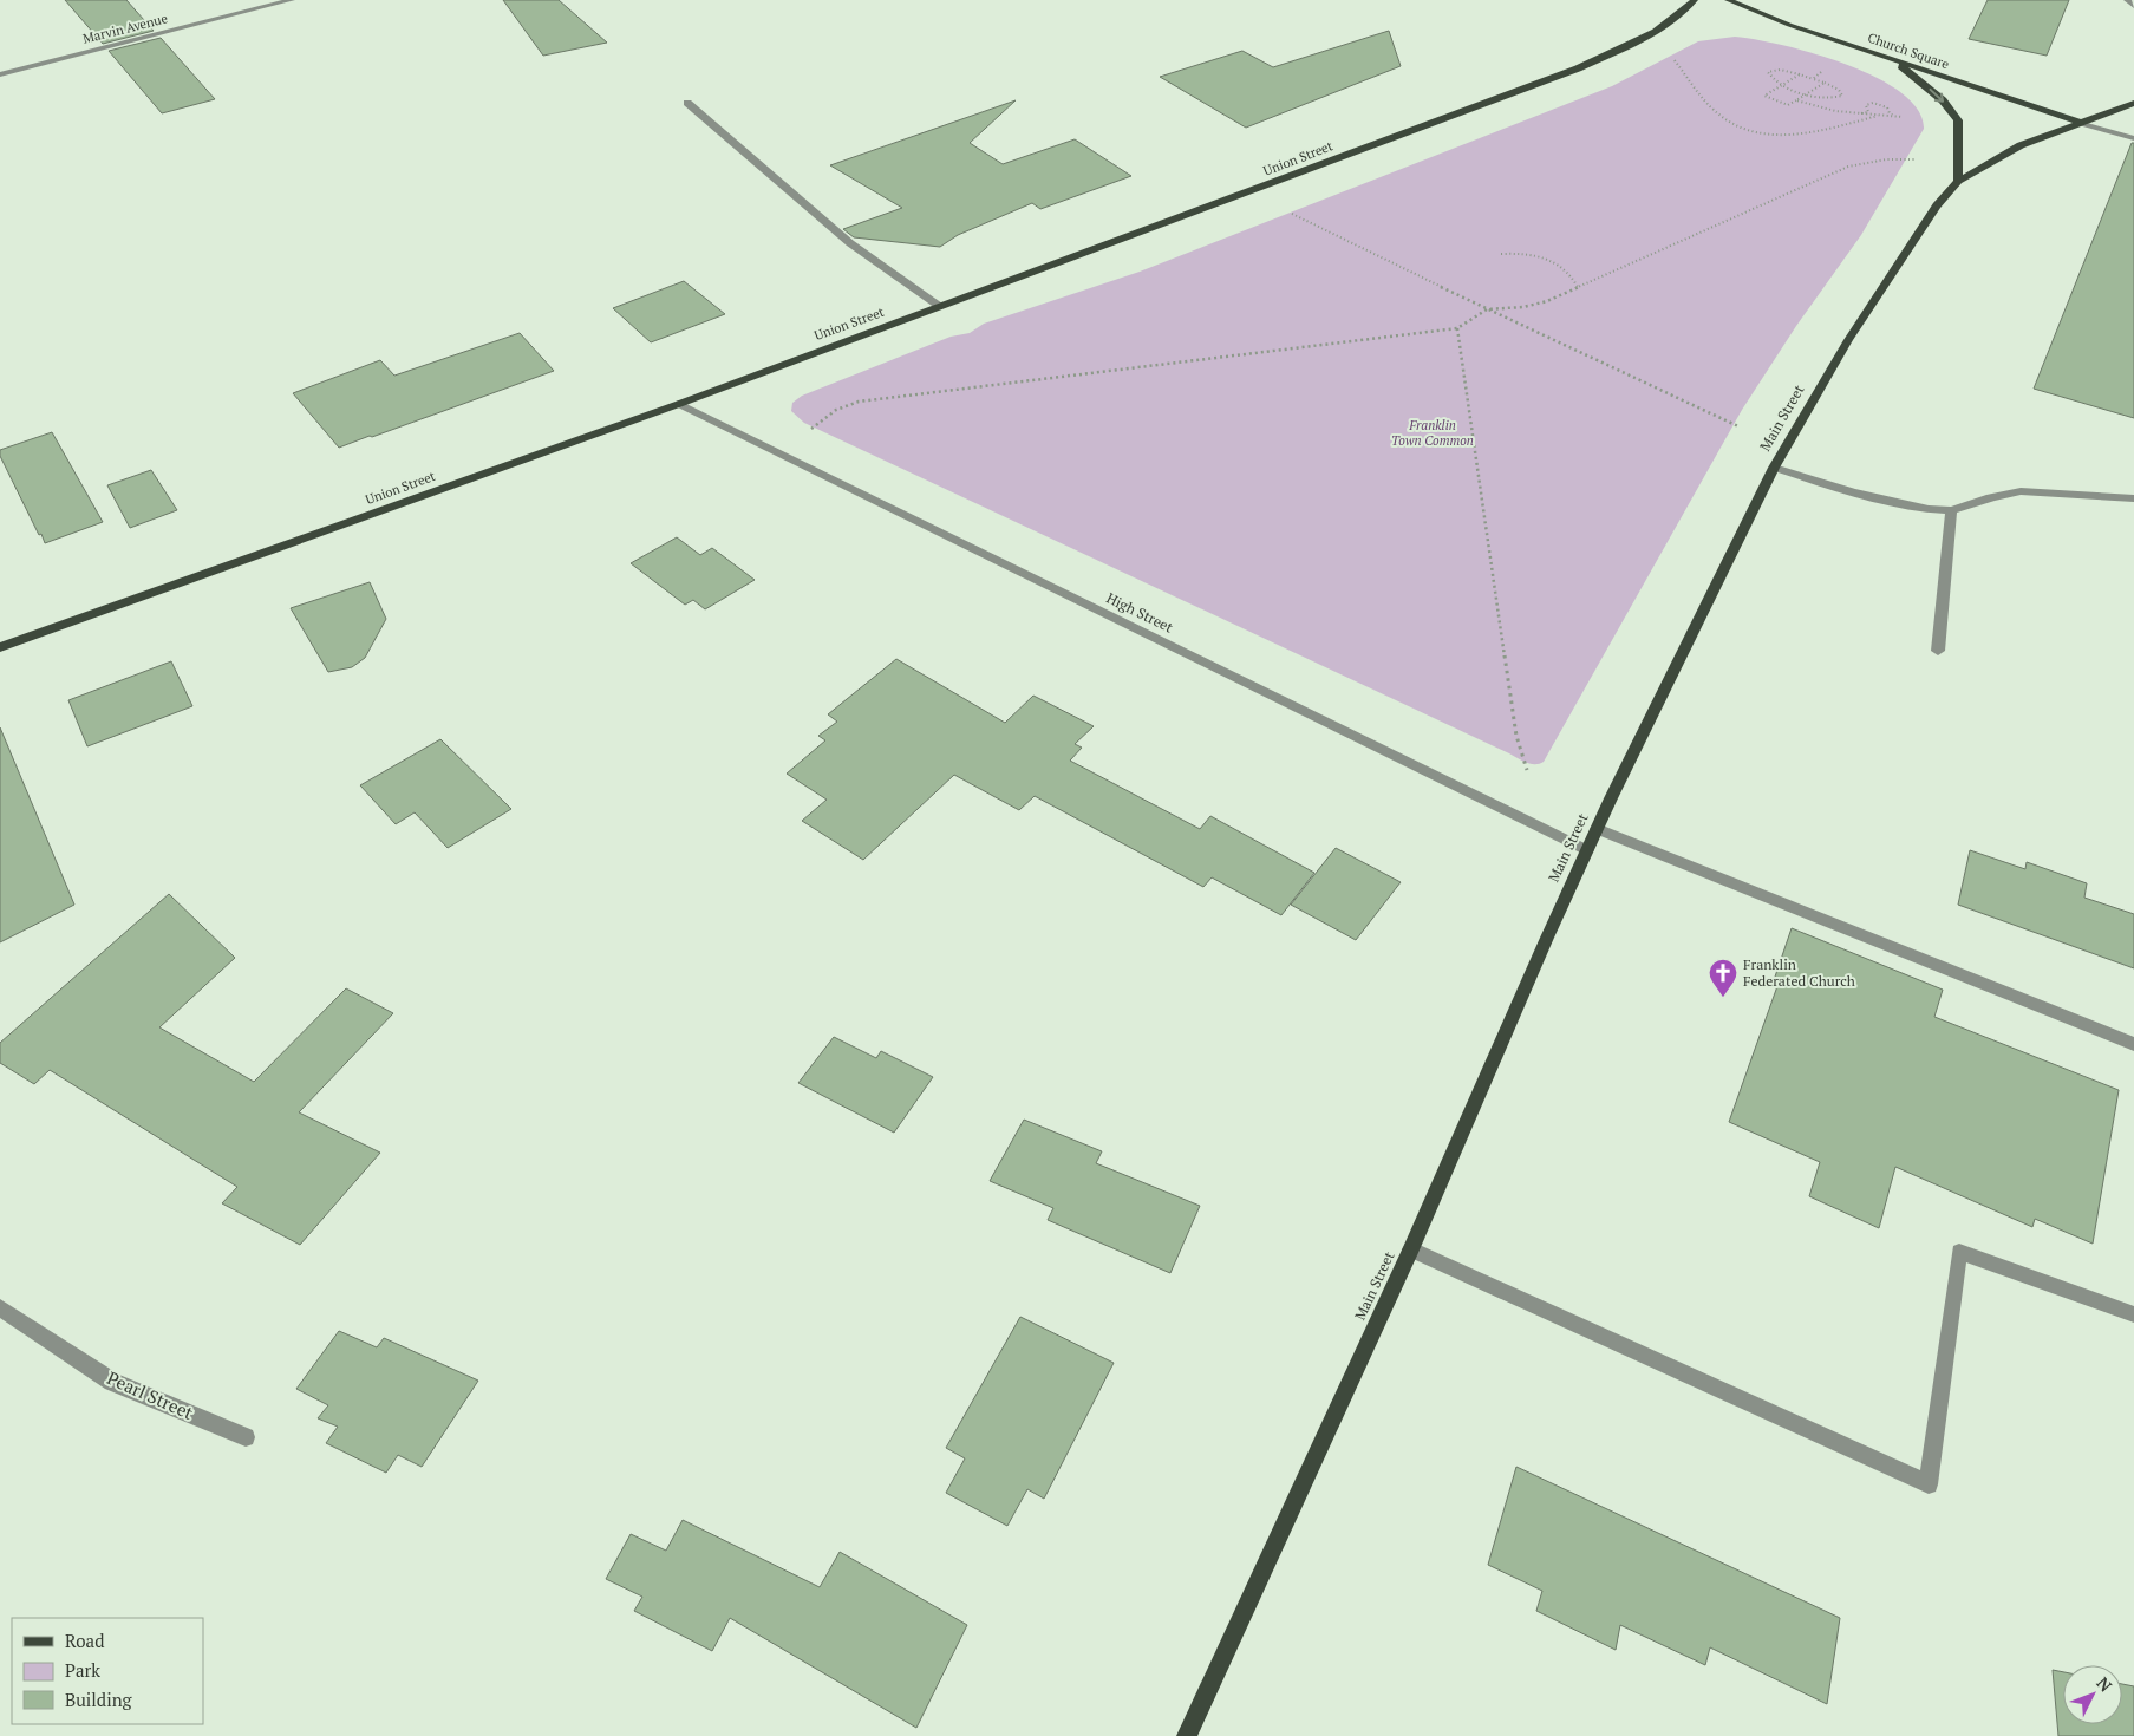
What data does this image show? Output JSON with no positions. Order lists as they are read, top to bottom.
{
  "streets": {
    "main road": ["Church Square", "Union Street", "Main Street"],
    "street": ["Marvin Avenue", "High Street", "Pearl Street"]
  },
  "crossings": [
    ["Church Square", "Main Street"],
    ["Union Street", "High Street"],
    ["Main Street", "High Street"]
  ],
  "parks": ["Franklin Town Common"],
  "places": {
    "church": ["Franklin Federated Church"]
  },
  "legend": ["Road", "Park", "Building"],
  "north": "top right"
}
